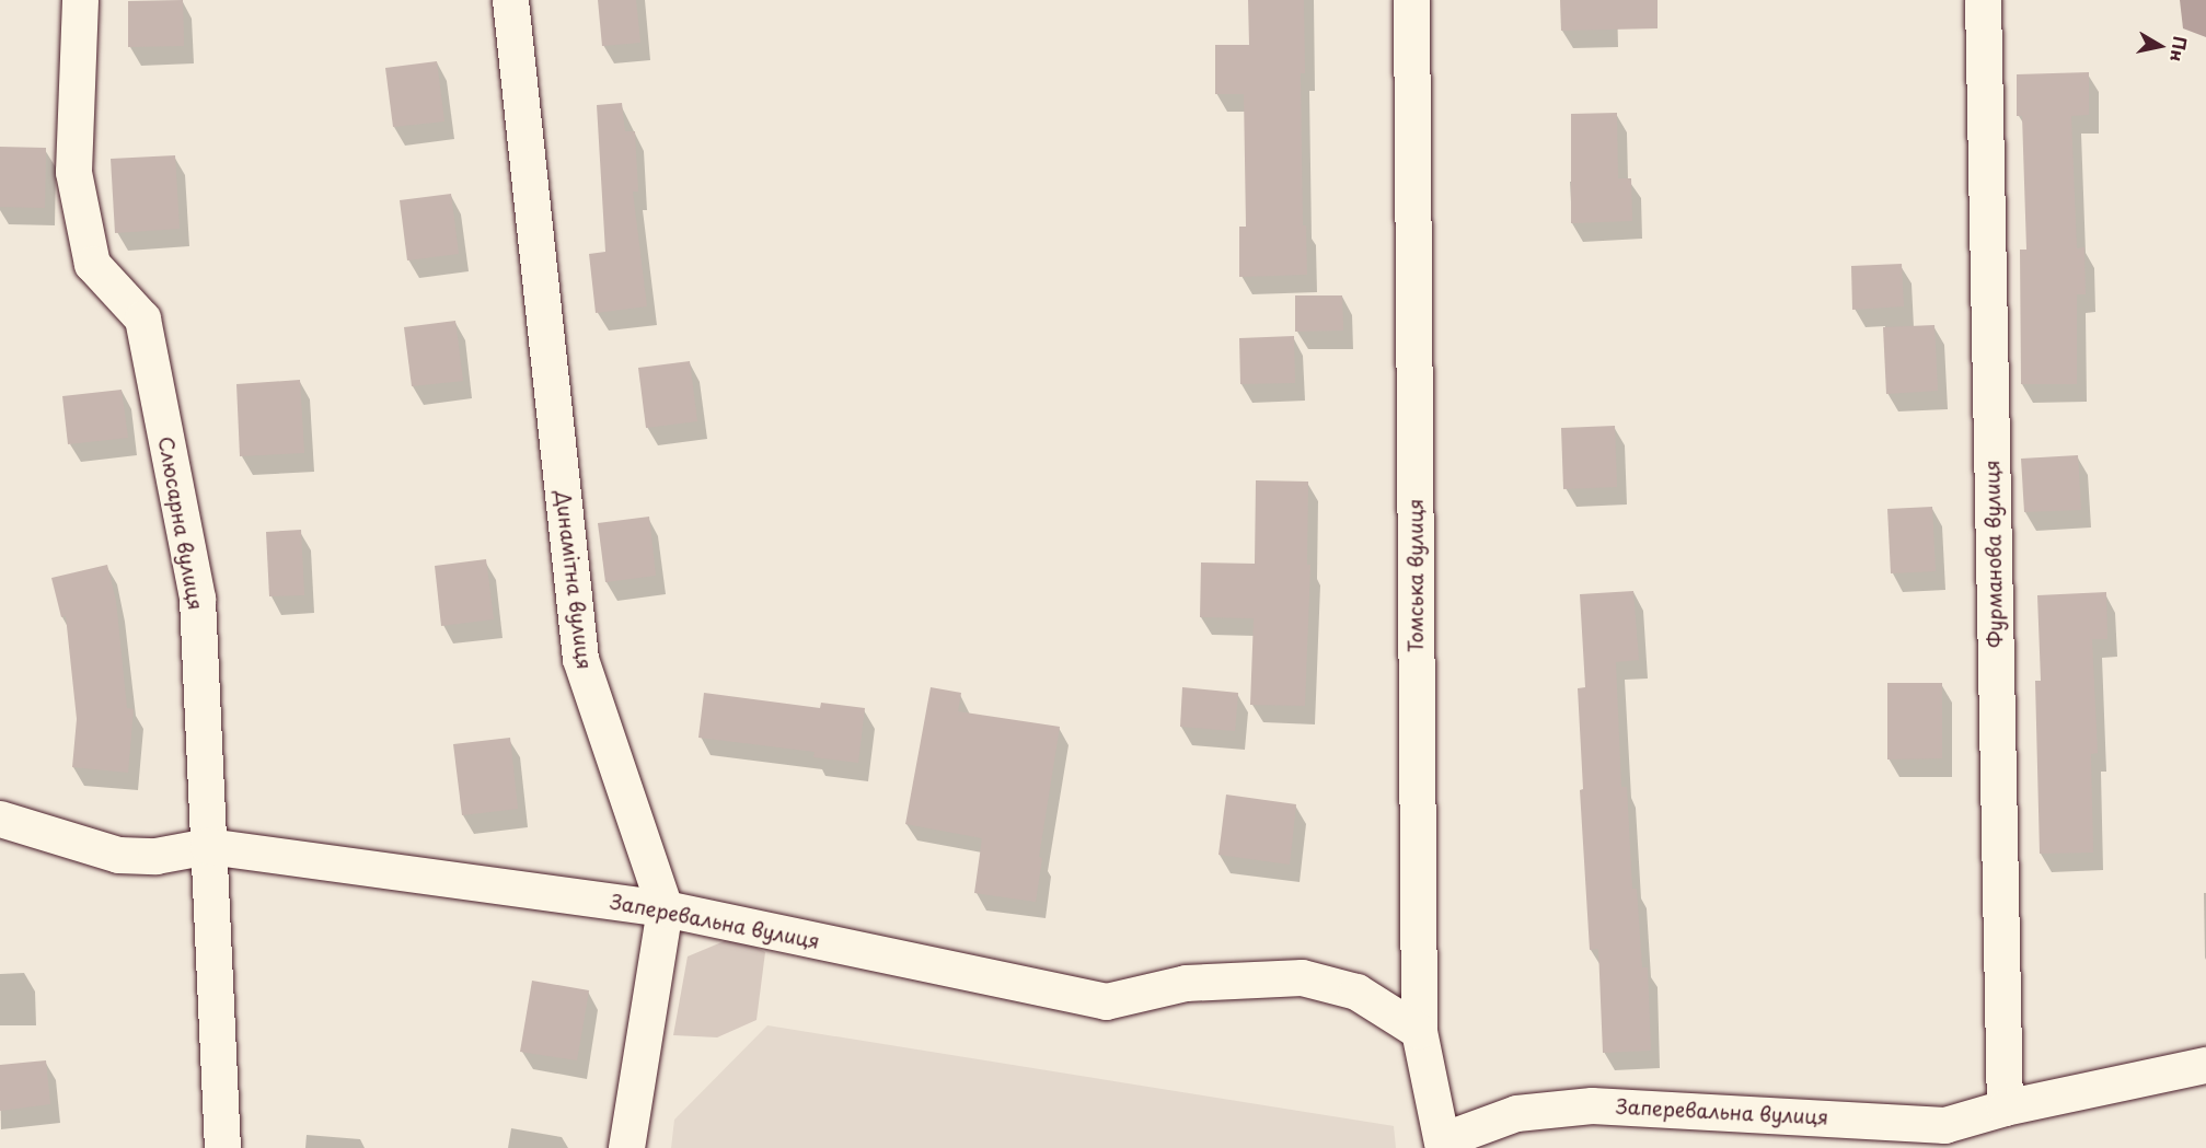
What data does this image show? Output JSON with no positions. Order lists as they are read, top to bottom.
{
  "streets": {
    "street": [
      "Слюсарна вулиця",
      "Фурманова вулиця",
      "Томська вулиця",
      "Динамітна вулиця",
      "Заперевальна вулиця"
    ]
  },
  "crossings": [
    ["Слюсарна вулиця", "Заперевальна вулиця"],
    ["Фурманова вулиця", "Заперевальна вулиця"],
    ["Томська вулиця", "Заперевальна вулиця"],
    ["Динамітна вулиця", "Заперевальна вулиця"]
  ],
  "north": "right"
}
